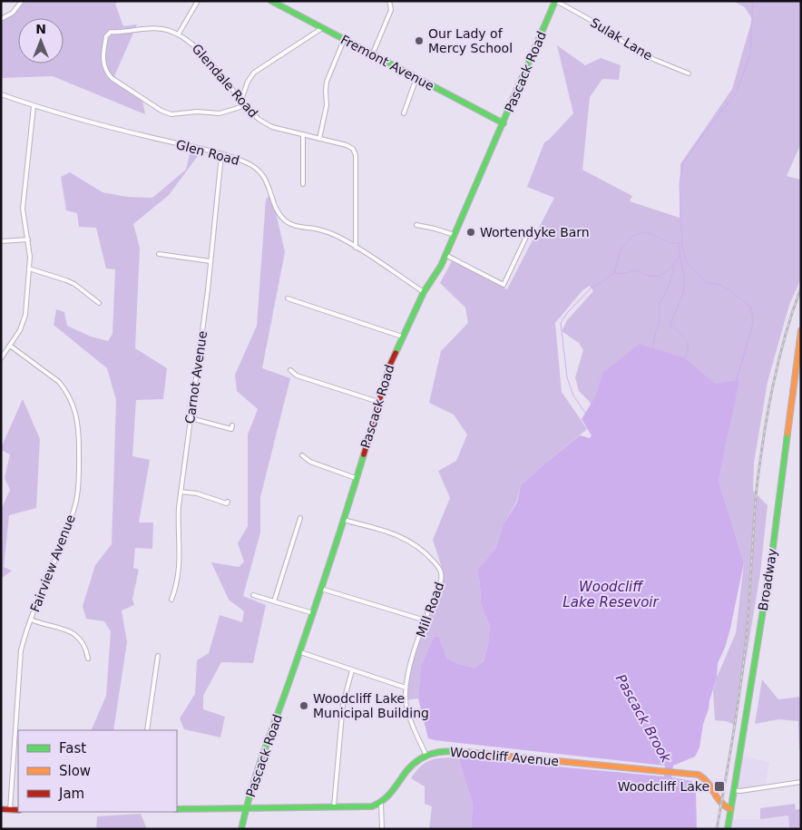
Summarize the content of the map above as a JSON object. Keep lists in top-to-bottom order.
{
  "streets": {
    "street": [
      "Sulak Lane",
      "Fremont Avenue",
      "Pascack Road",
      "Glendale Road",
      "Glen Road",
      "Carnot Avenue",
      "Fairview Avenue",
      "Broadway",
      "Mill Road",
      "Woodcliff Avenue"
    ]
  },
  "crossings": [
    ["Sulak Lane", "Pascack Road"],
    ["Fremont Avenue", "Pascack Road"],
    ["Pascack Road", "Glen Road"],
    ["Pascack Road", "Mill Road"],
    ["Glendale Road", "Glen Road"],
    ["Glen Road", "Carnot Avenue"],
    ["Broadway", "Woodcliff Avenue"],
    ["Mill Road", "Woodcliff Avenue"]
  ],
  "water": ["Woodcliff Lake Resevoir", "Pascack Brook"],
  "places": {
    "other": ["Our Lady of Mercy School", "Wortendyke Barn", "Woodcliff Lake Municipal Building"],
    "transit": ["Woodcliff Lake"]
  },
  "legend": ["Fast", "Slow", "Jam"],
  "north": "top"
}
